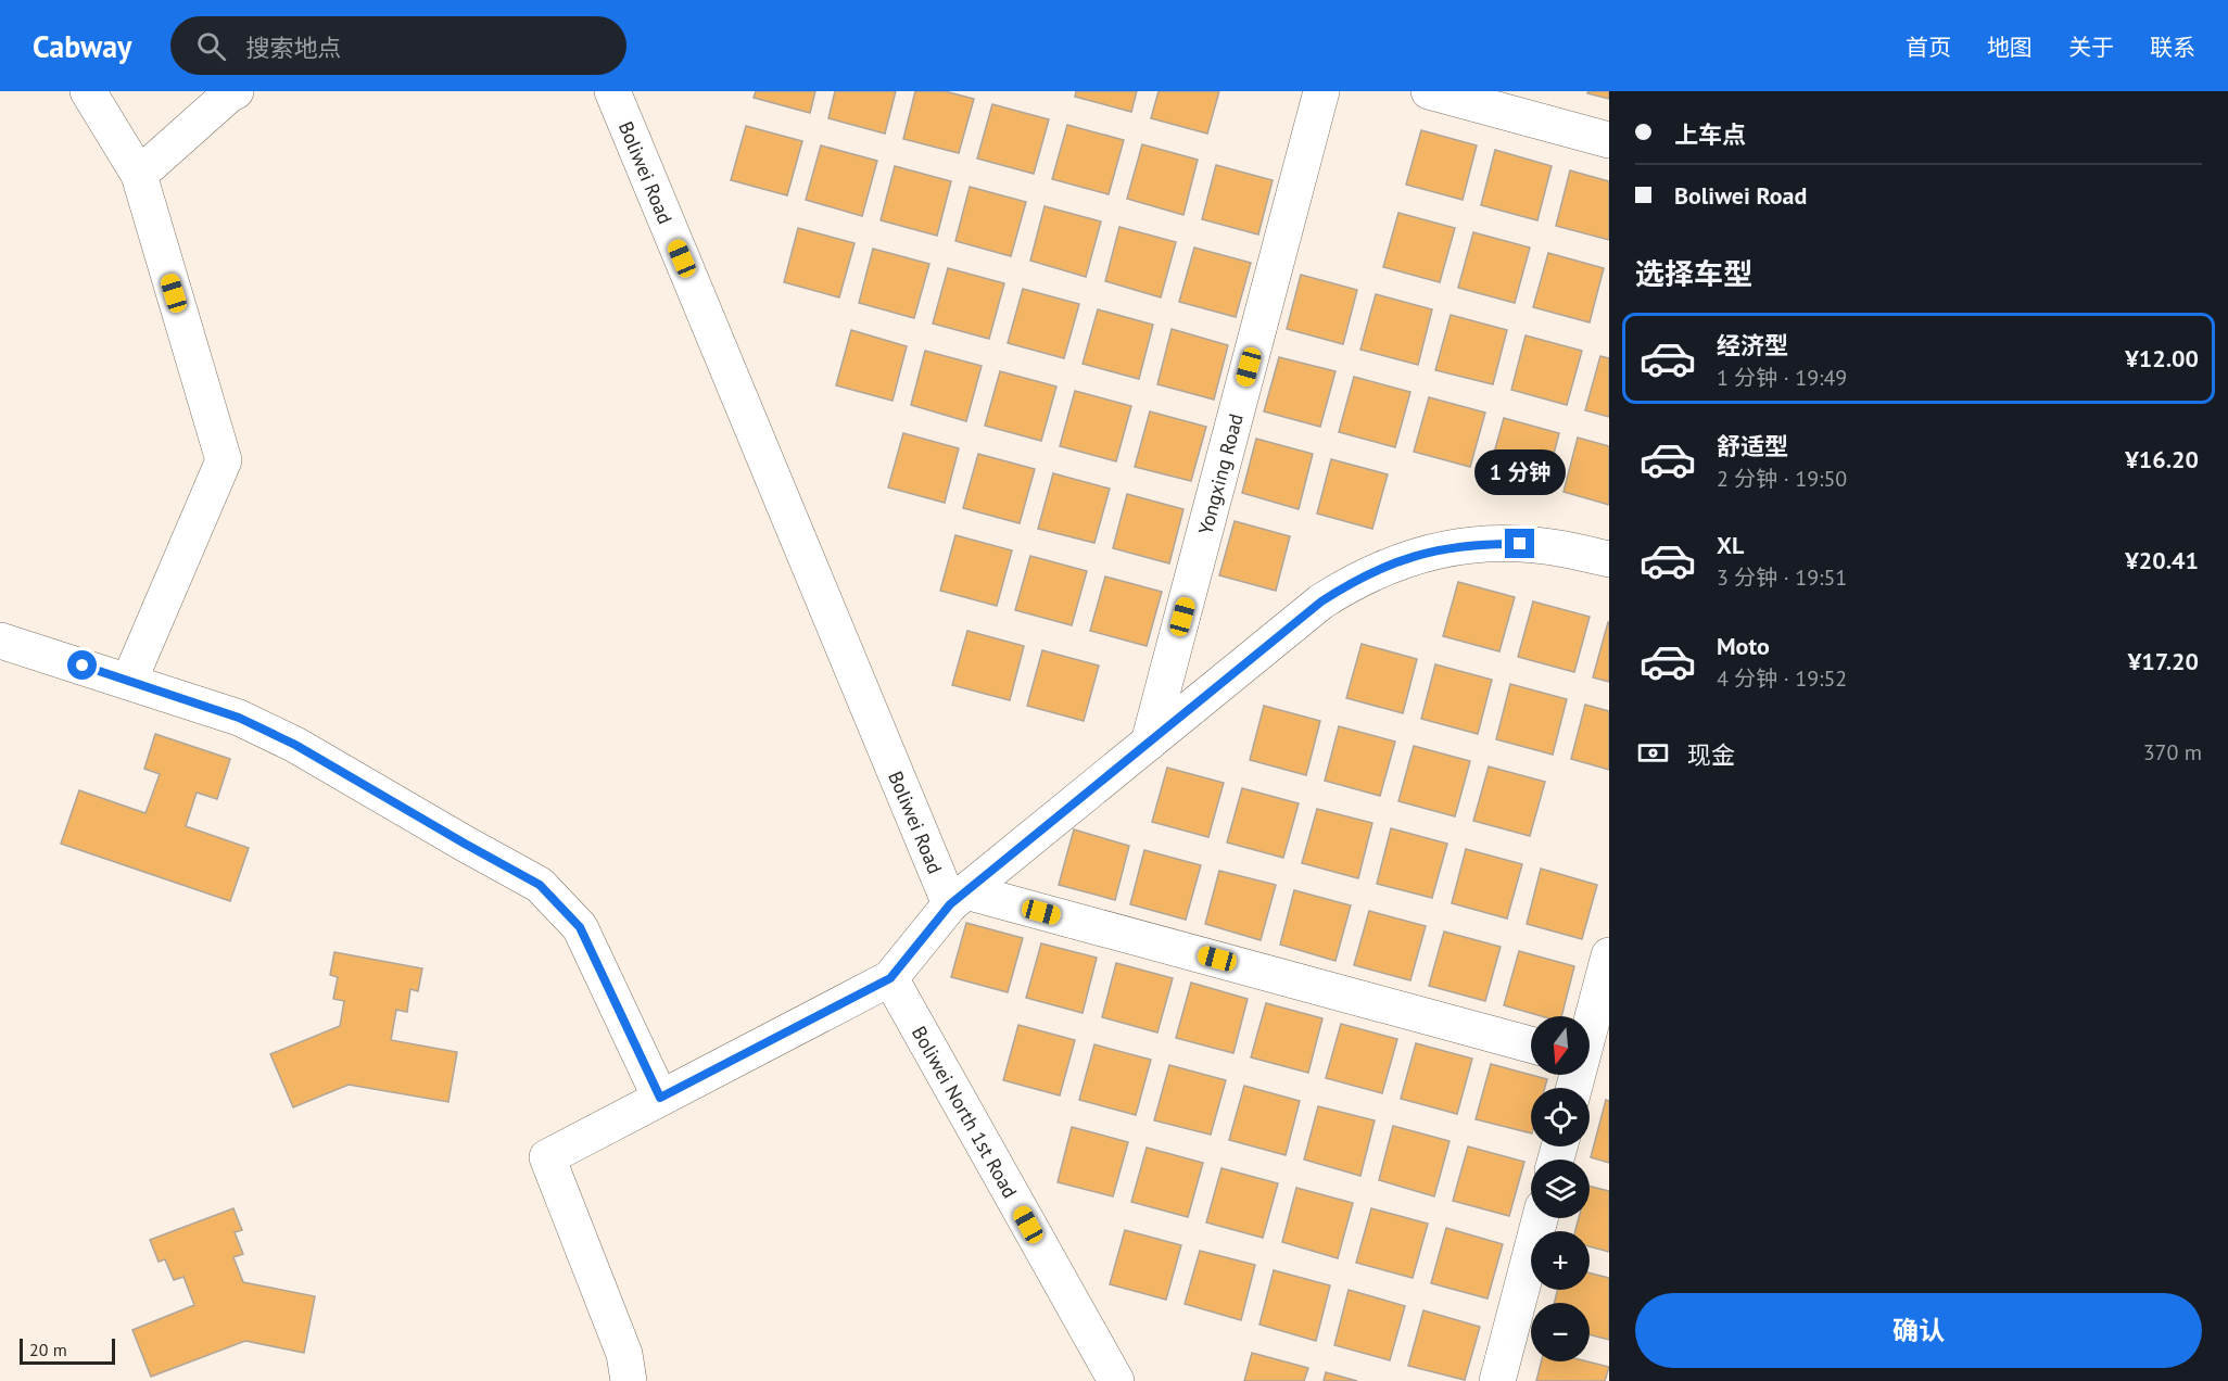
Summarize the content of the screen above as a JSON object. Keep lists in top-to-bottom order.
{
  "streets": {
    "street": ["Boliwei Road", "Yongxing Road", "Boliwei North 1st Road"]
  },
  "scale_bar": "20 m",
  "north": "bottom",
  "page": {
    "header": "Cabway",
    "search": "搜索地点",
    "nav": [
      "首页",
      "地图",
      "关于",
      "联系"
    ],
    "banner": ["上车点", "Boliwei Road"],
    "heading": "选择车型",
    "list": [
      {
        "name": "经济型",
        "note": "1 分钟 · 19:49",
        "value": "¥12.00"
      },
      {
        "name": "舒适型",
        "note": "2 分钟 · 19:50",
        "value": "¥16.20"
      },
      {
        "name": "XL",
        "note": "3 分钟 · 19:51",
        "value": "¥20.41"
      },
      {
        "name": "Moto",
        "note": "4 分钟 · 19:52",
        "value": "¥17.20"
      }
    ],
    "bubble": "1 分钟",
    "pay": ["现金", "370 m"],
    "map_buttons": ["+", "−"],
    "buttons": "确认",
    "scale": "20 m"
  }
}
